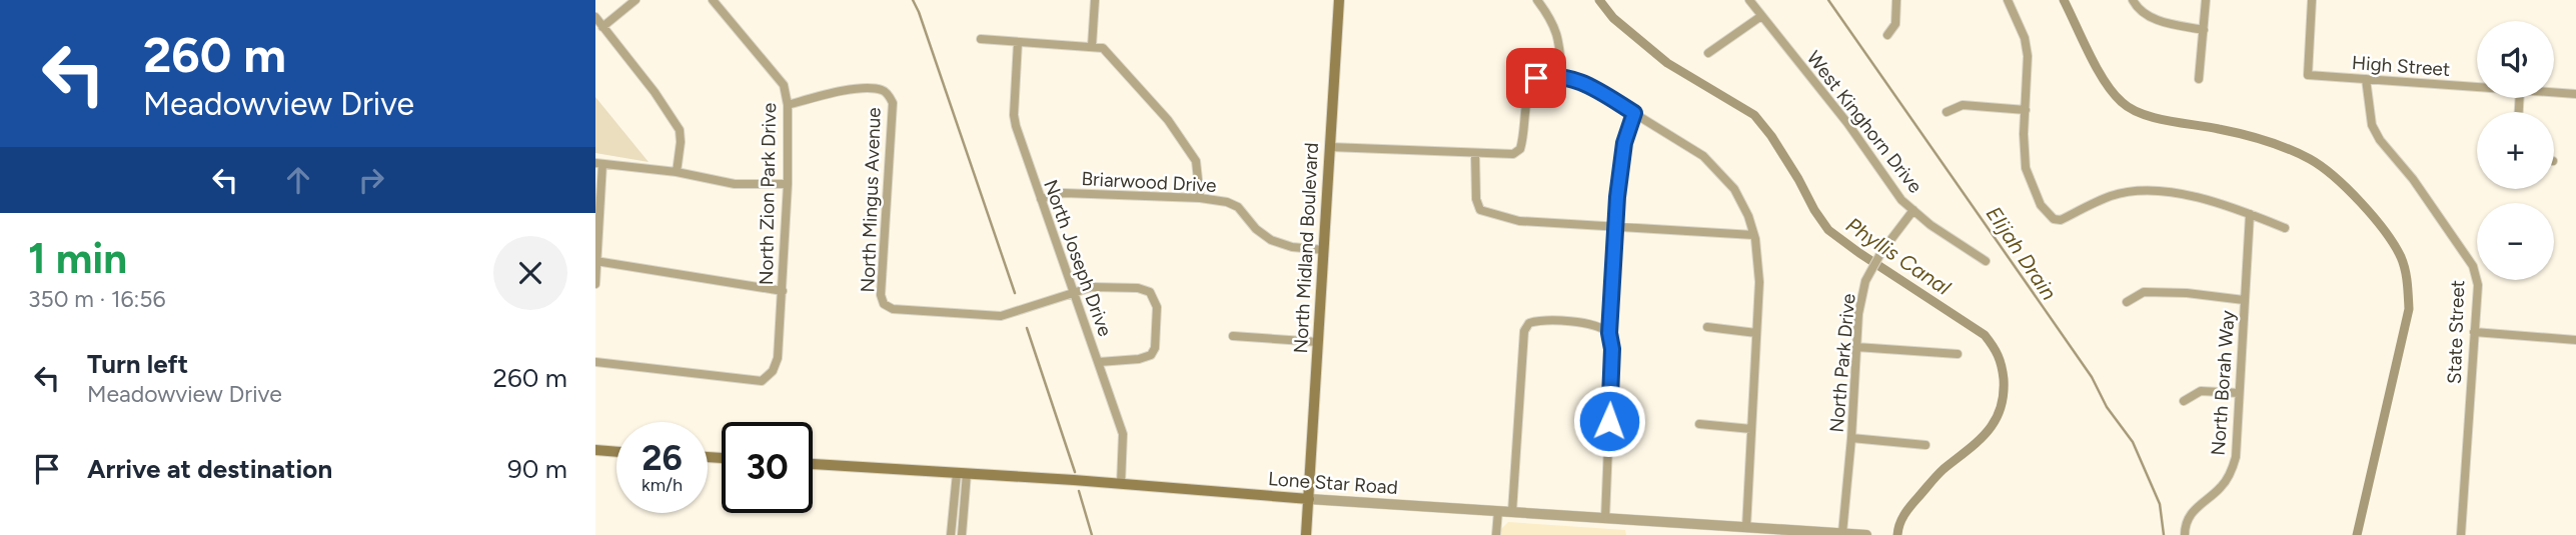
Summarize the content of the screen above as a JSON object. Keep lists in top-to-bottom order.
{
  "streets": {
    "main road": ["North Midland Boulevard", "Lone Star Road"],
    "street": [
      "High Street",
      "West Kinghorn Drive",
      "Briarwood Drive",
      "North Zion Park Drive",
      "North Mingus Avenue",
      "North Joseph Drive",
      "State Street",
      "North Park Drive",
      "North Borah Way"
    ]
  },
  "crossings": [
    ["High Street", "State Street"],
    ["West Kinghorn Drive", "North Park Drive"],
    ["Briarwood Drive", "North Midland Boulevard"],
    ["Briarwood Drive", "North Joseph Drive"],
    ["North Zion Park Drive", "North Mingus Avenue"],
    ["North Mingus Avenue", "North Joseph Drive"],
    ["North Midland Boulevard", "Lone Star Road"],
    ["North Joseph Drive", "Lone Star Road"],
    ["North Park Drive", "Lone Star Road"]
  ],
  "water": ["Elijah Drain", "Phyllis Canal"],
  "page": {
    "turn": ["260 m", "Meadowview Drive"],
    "map_buttons": ["+", "−"],
    "heading": ["1 min", "350 m · 16:56"],
    "list": [
      {
        "name": "Turn left",
        "note": "Meadowview Drive",
        "value": "260 m"
      },
      {
        "name": "Arrive at destination",
        "value": "90 m"
      }
    ],
    "speed": "26 km/h",
    "limit": "30"
  }
}
